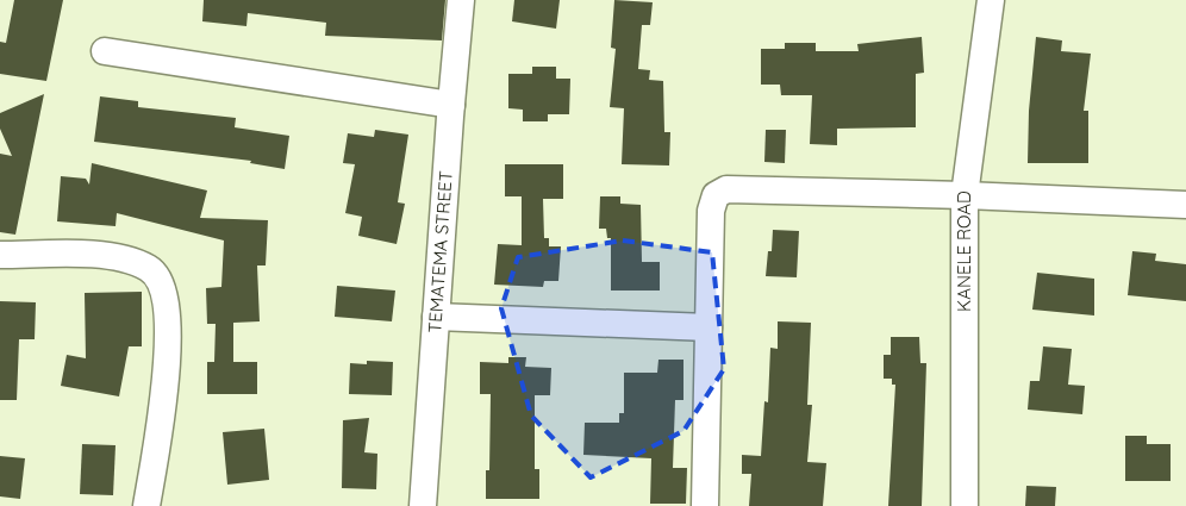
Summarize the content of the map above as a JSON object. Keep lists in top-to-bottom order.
{
  "streets": {
    "street": ["TEMATEMA STREET", "KANELE ROAD"]
  }
}
